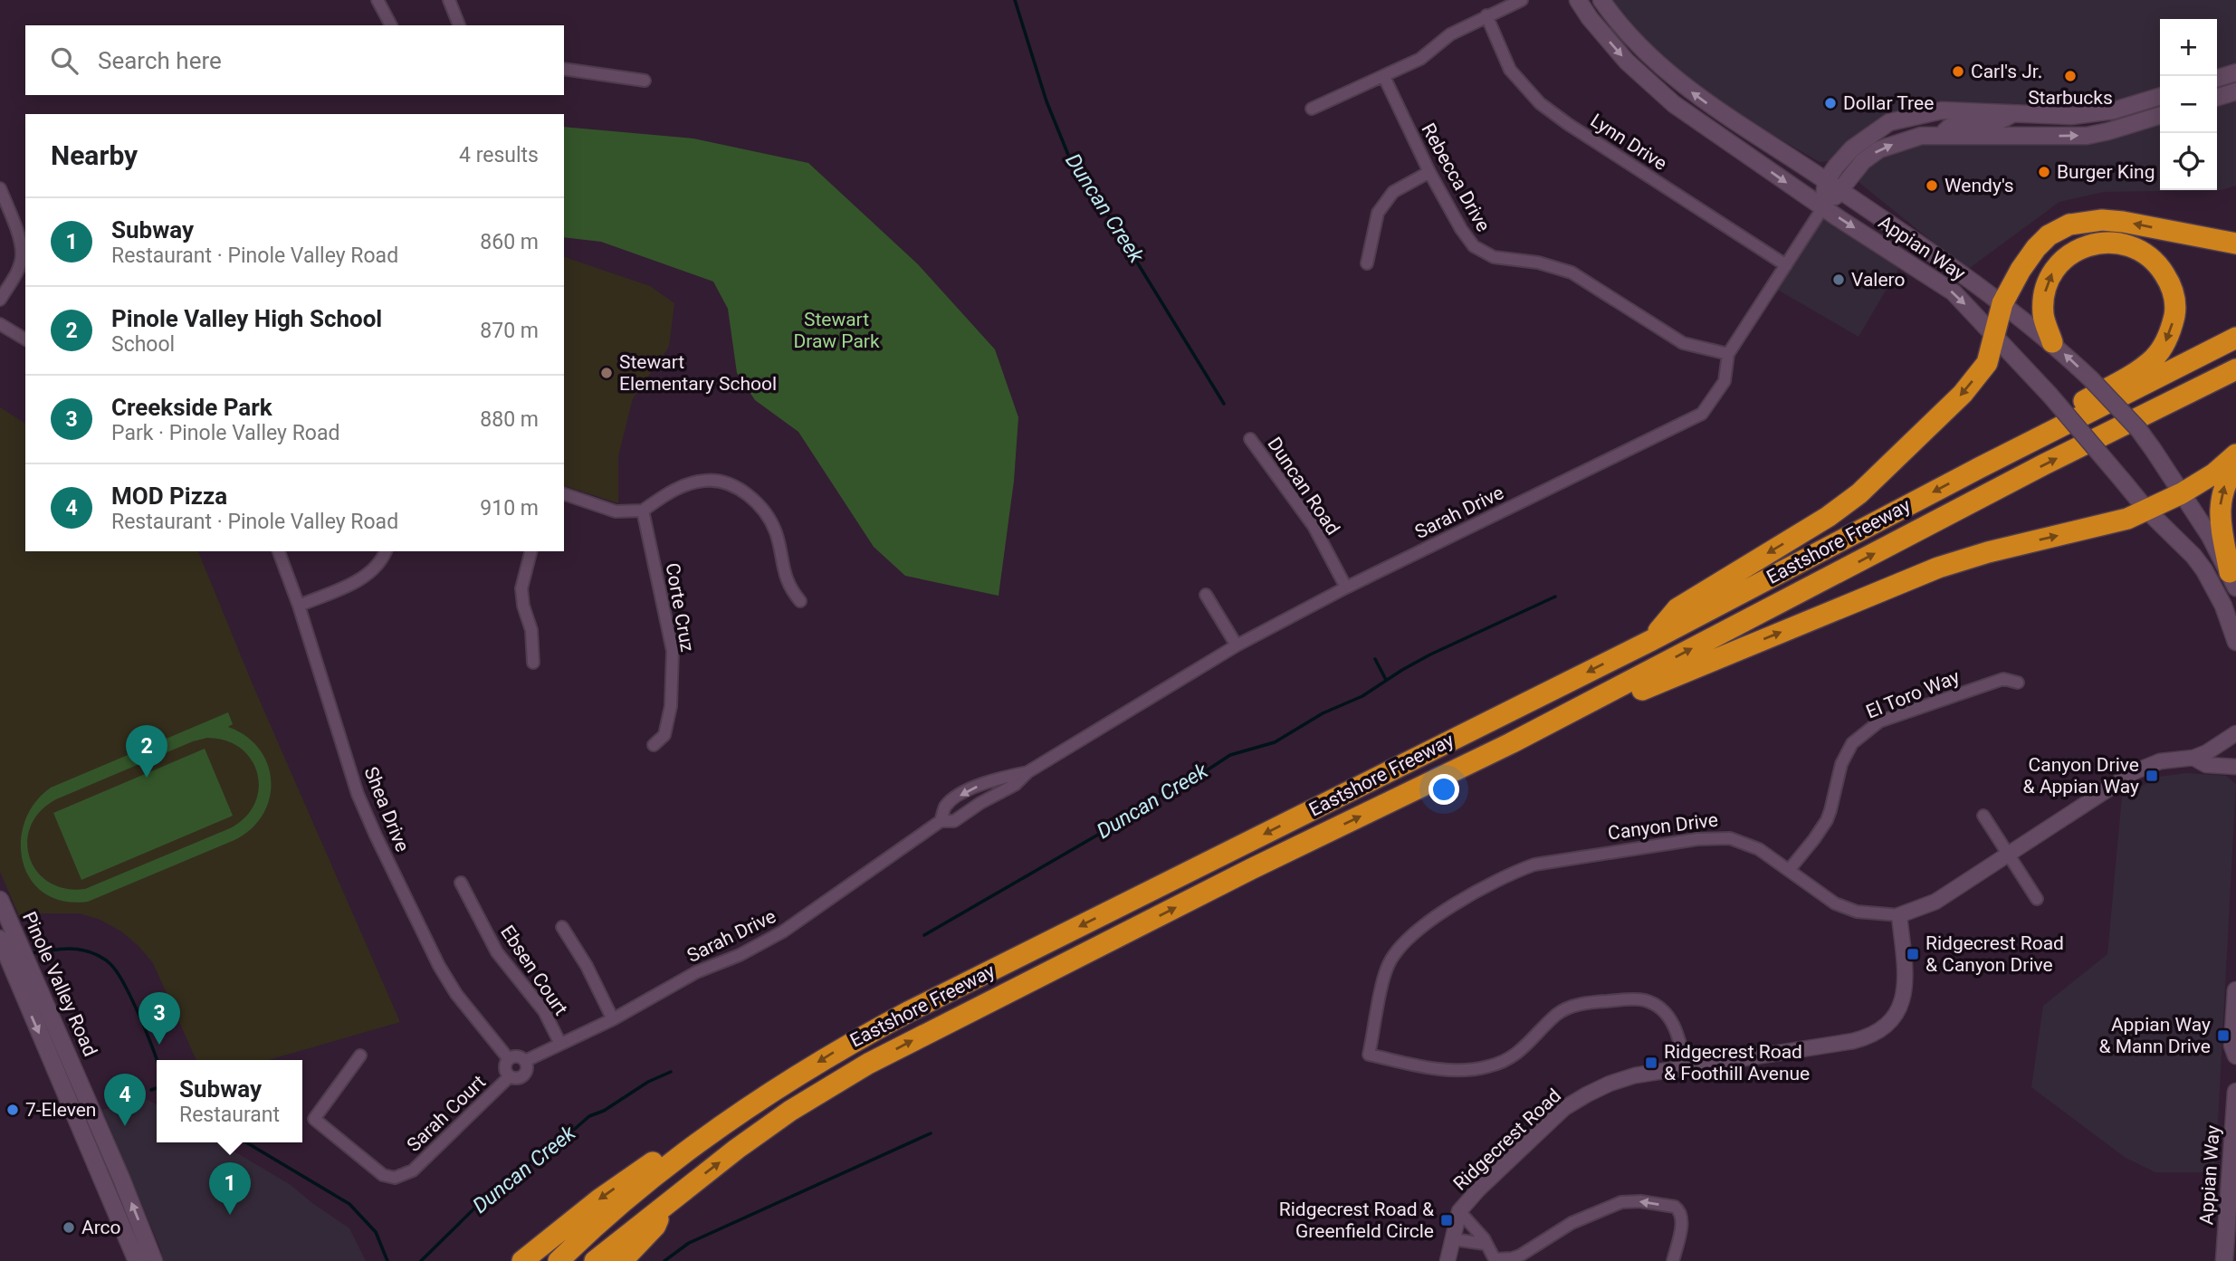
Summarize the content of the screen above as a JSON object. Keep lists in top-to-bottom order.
{
  "streets": {
    "highway": ["Eastshore Freeway"],
    "main road": ["Appian Way", "Pinole Valley Road"],
    "street": [
      "Lynn Drive",
      "Rebecca Drive",
      "Duncan Road",
      "Sarah Drive",
      "Corte Cruz",
      "El Toro Way",
      "Shea Drive",
      "Canyon Drive",
      "Ebsen Court",
      "Sarah Court",
      "Ridgecrest Road"
    ]
  },
  "crossings": [
    ["Lynn Drive", "Sarah Drive"],
    ["Rebecca Drive", "Sarah Drive"],
    ["Appian Way", "Sarah Drive"],
    ["Duncan Road", "Sarah Drive"],
    ["Sarah Drive", "Shea Drive"],
    ["Sarah Drive", "Ebsen Court"],
    ["Sarah Drive", "Sarah Court"],
    ["El Toro Way", "Canyon Drive"],
    ["Shea Drive", "Sarah Court"],
    ["Canyon Drive", "Ridgecrest Road"]
  ],
  "water": ["Duncan Creek"],
  "parks": ["Stewart Draw Park"],
  "places": {
    "other": [
      "Carl's Jr.",
      "Starbucks",
      "Dollar Tree",
      "Burger King",
      "Wendy's",
      "Valero",
      "Stewart Elementary School",
      "7-Eleven",
      "Arco"
    ],
    "transit": [
      "Canyon Drive & Appian Way",
      "Ridgecrest Road & Canyon Drive",
      "Appian Way & Mann Drive",
      "Ridgecrest Road & Foothill Avenue",
      "Ridgecrest Road & Greenfield Circle"
    ]
  },
  "page": {
    "map_buttons": ["+", "−"],
    "search": "Search here",
    "heading": ["Nearby", "4 results"],
    "list": [
      {
        "mark": "1",
        "name": "Subway",
        "note": "Restaurant · Pinole Valley Road",
        "value": "860 m"
      },
      {
        "mark": "2",
        "name": "Pinole Valley High School",
        "note": "School",
        "value": "870 m"
      },
      {
        "mark": "3",
        "name": "Creekside Park",
        "note": "Park · Pinole Valley Road",
        "value": "880 m"
      },
      {
        "mark": "4",
        "name": "MOD Pizza",
        "note": "Restaurant · Pinole Valley Road",
        "value": "910 m"
      }
    ],
    "pins": [
      "2",
      "3",
      "4",
      "1"
    ],
    "popup": ["Subway", "Restaurant"]
  }
}
